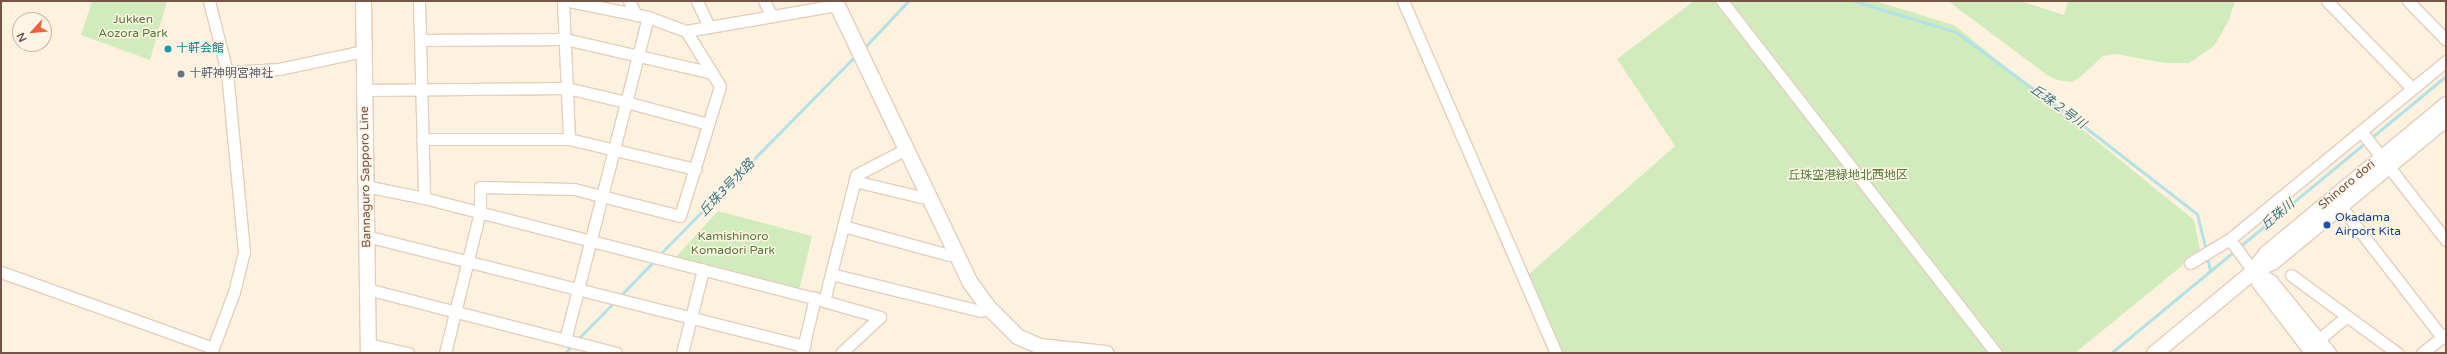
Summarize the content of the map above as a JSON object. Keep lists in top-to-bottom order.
{
  "streets": {
    "street": ["Bannaguro Sapporo Line", "Shinoro dori"]
  },
  "water": ["丘珠２号川", "丘珠3号水路", "丘珠川"],
  "parks": ["Jukken Aozora Park", "丘珠空港緑地北西地区", "Kamishinoro Komadori Park"],
  "places": ["十軒会館", "十軒神明宮神社", "Okadama Airport Kita"],
  "north": "bottom left"
}
